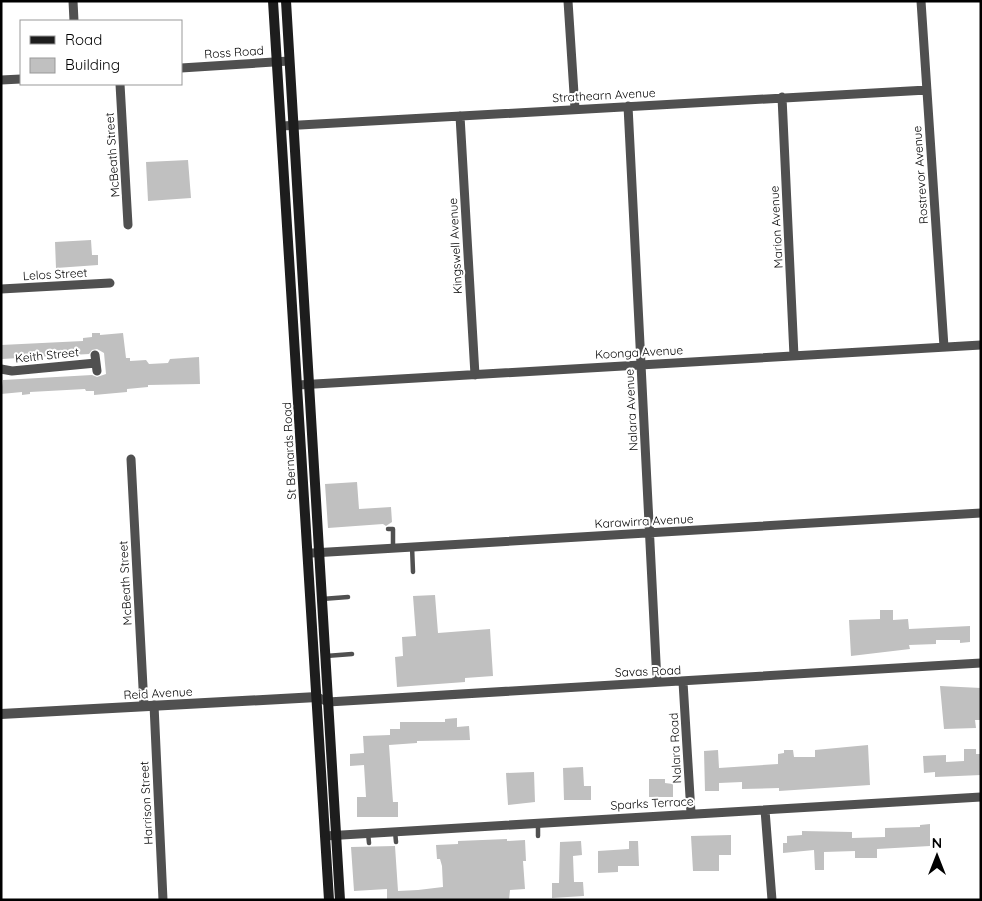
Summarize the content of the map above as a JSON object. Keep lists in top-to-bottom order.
{
  "streets": {
    "main road": ["St Bernards Road"],
    "street": [
      "Ross Road",
      "Strathearn Avenue",
      "McBeath Street",
      "Rostrevor Avenue",
      "Marion Avenue",
      "Kingswell Avenue",
      "Lelos Street",
      "Koonga Avenue",
      "Keith Street",
      "Nalara Avenue",
      "Karawirra Avenue",
      "Savas Road",
      "Reid Avenue",
      "Nalara Road",
      "Harrison Street",
      "Sparks Terrace"
    ]
  },
  "crossings": [
    ["Ross Road", "St Bernards Road"],
    ["Strathearn Avenue", "Rostrevor Avenue"],
    ["Strathearn Avenue", "Marion Avenue"],
    ["Strathearn Avenue", "Kingswell Avenue"],
    ["Strathearn Avenue", "Nalara Avenue"],
    ["Strathearn Avenue", "St Bernards Road"],
    ["McBeath Street", "Reid Avenue"],
    ["McBeath Street", "Harrison Street"],
    ["Rostrevor Avenue", "Koonga Avenue"],
    ["Marion Avenue", "Koonga Avenue"],
    ["Kingswell Avenue", "Koonga Avenue"],
    ["Koonga Avenue", "Nalara Avenue"],
    ["Koonga Avenue", "St Bernards Road"],
    ["Nalara Avenue", "Karawirra Avenue"],
    ["Nalara Avenue", "Savas Road"],
    ["St Bernards Road", "Karawirra Avenue"],
    ["St Bernards Road", "Savas Road"],
    ["St Bernards Road", "Reid Avenue"],
    ["St Bernards Road", "Sparks Terrace"],
    ["Savas Road", "Reid Avenue"],
    ["Savas Road", "Nalara Road"],
    ["Reid Avenue", "Harrison Street"],
    ["Nalara Road", "Sparks Terrace"]
  ],
  "legend": ["Road", "Building"],
  "north": "top"
}
